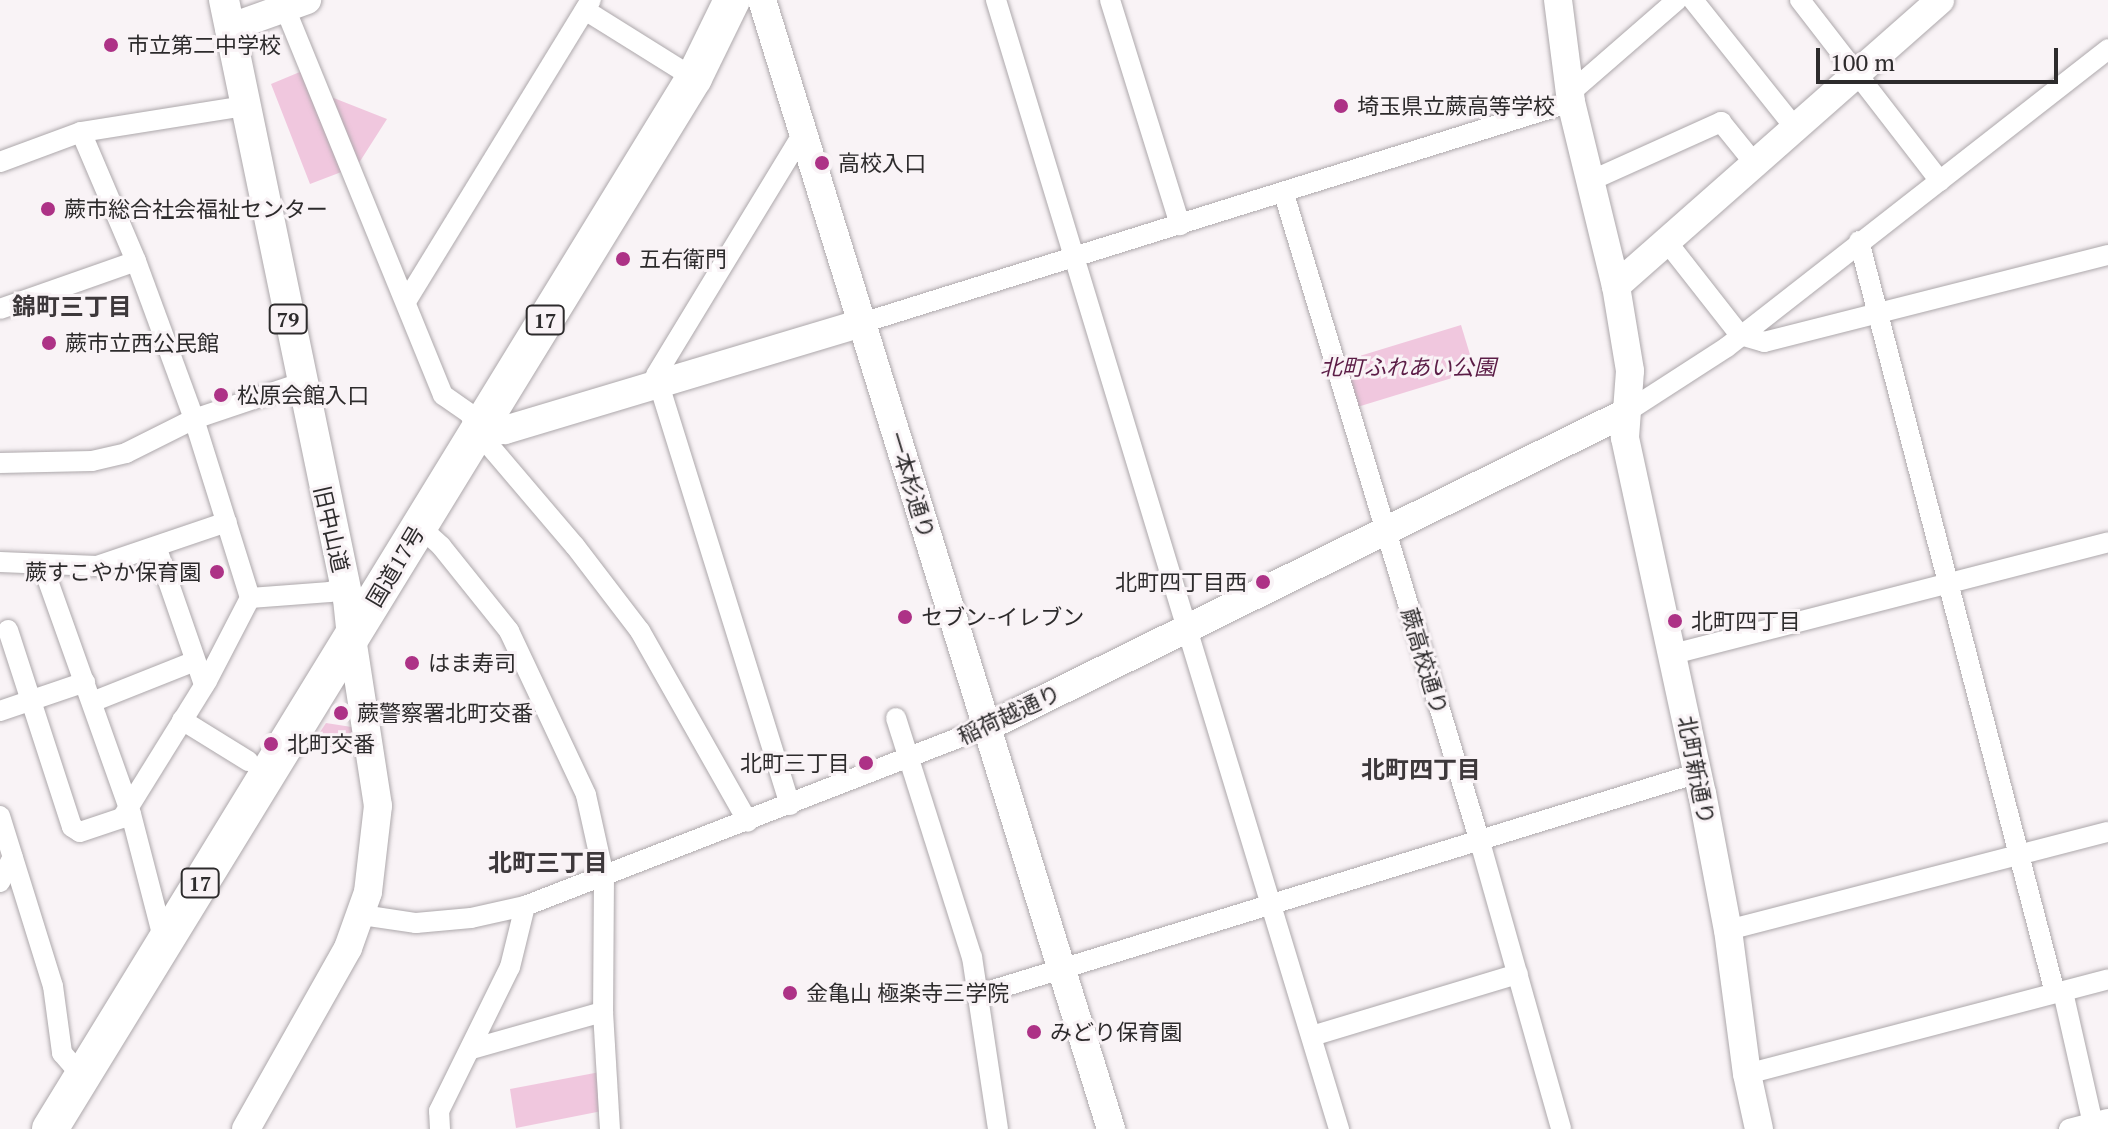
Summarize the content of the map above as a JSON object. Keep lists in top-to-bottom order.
{
  "streets": {
    "highway": ["17", "国道17号"],
    "main road": ["79", "旧中山道"],
    "street": [
      "一本杉通り",
      "蕨高校通り",
      "稲荷越通り",
      "北町新通り"
    ]
  },
  "crossings": [
    ["一本杉通り", "稲荷越通り"],
    ["旧中山道", "国道17号"],
    ["旧中山道", "稲荷越通り"],
    ["蕨高校通り", "稲荷越通り"],
    ["稲荷越通り", "北町新通り"]
  ],
  "districts": ["錦町三丁目", "北町四丁目", "北町三丁目"],
  "parks": ["北町ふれあい公園"],
  "places": [
    "市立第二中学校",
    "埼玉県立蕨高等学校",
    "高校入口",
    "蕨市総合社会福祉センター",
    "五右衛門",
    "蕨市立西公民館",
    "松原会館入口",
    "蕨すこやか保育園",
    "北町四丁目西",
    "セブン-イレブン",
    "北町四丁目",
    "はま寿司",
    "蕨警察署北町交番",
    "北町交番",
    "北町三丁目",
    "金亀山 極楽寺三学院",
    "みどり保育園"
  ],
  "scale_bar": "100 m"
}
